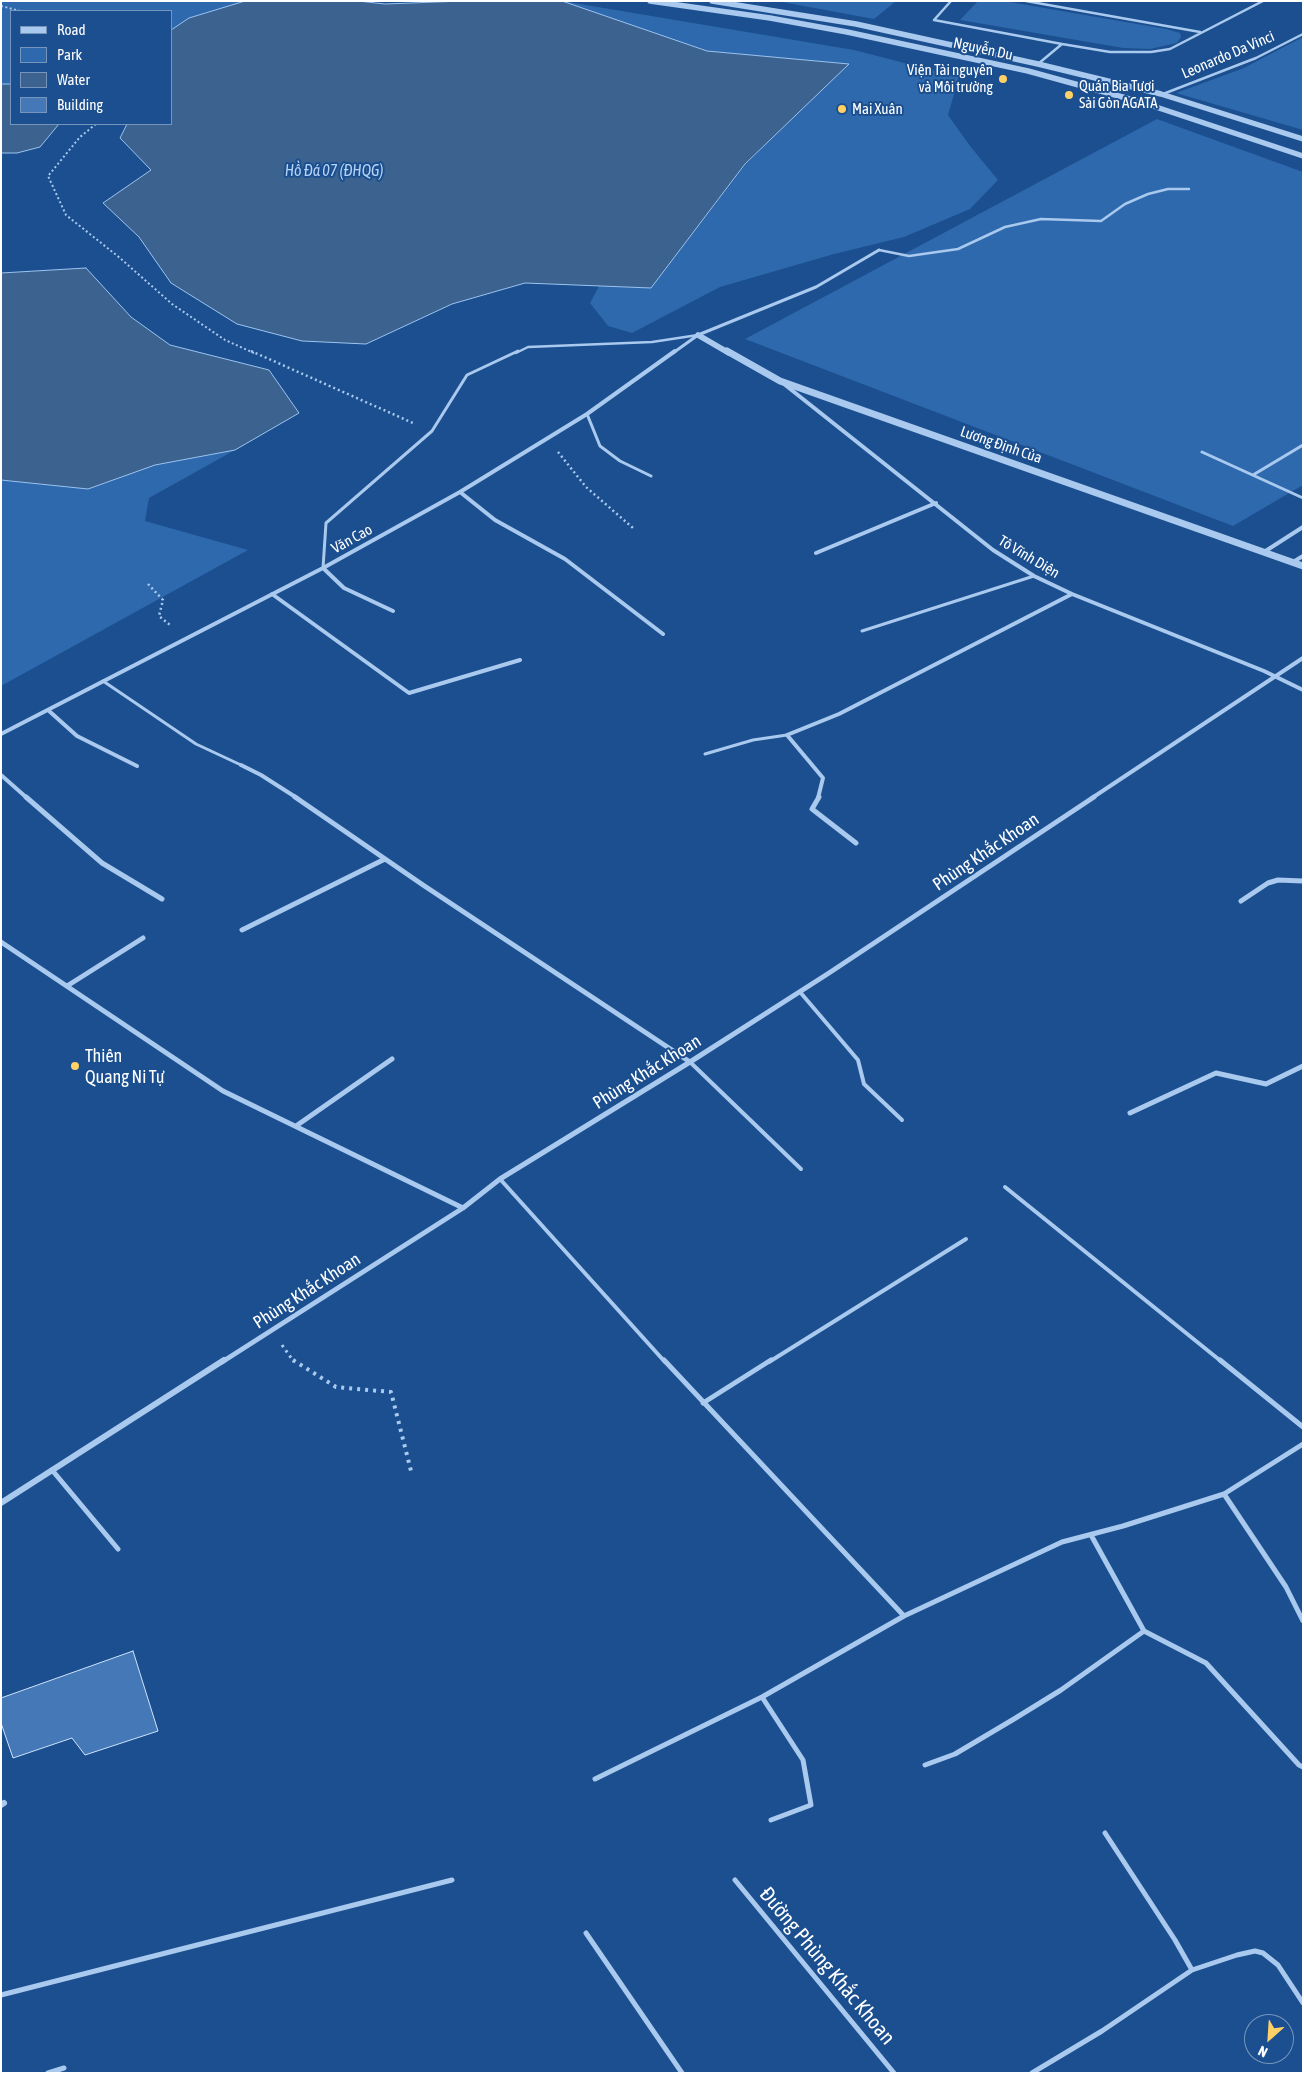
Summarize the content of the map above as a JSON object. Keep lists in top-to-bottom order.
{
  "streets": {
    "street": [
      "Nguyễn Du",
      "Lương Định Của",
      "Văn Cao",
      "Tô Vĩnh Diện",
      "Phùng Khắc Khoan"
    ],
    "lane": ["Leonardo Da Vinci", "Đường Phùng Khắc Khoan"]
  },
  "crossings": [
    ["Nguyễn Du", "Leonardo Da Vinci"],
    ["Lương Định Của", "Văn Cao"],
    ["Lương Định Của", "Tô Vĩnh Diện"],
    ["Tô Vĩnh Diện", "Phùng Khắc Khoan"]
  ],
  "water": ["Hồ Đá 07 (ĐHQG)"],
  "places": [
    "Viện Tài nguyên và Môi trường",
    "Quán Bia Tươi Sài Gòn AGATA",
    "Mai Xuân",
    "Thiên Quang Ni Tự"
  ],
  "legend": [
    "Road",
    "Park",
    "Water",
    "Building"
  ],
  "north": "bottom left"
}
